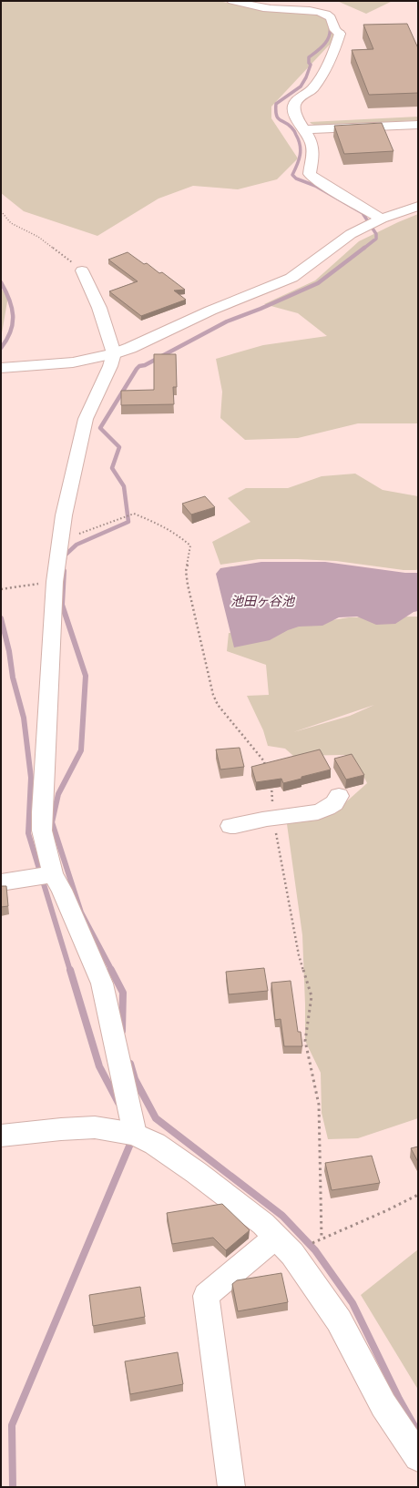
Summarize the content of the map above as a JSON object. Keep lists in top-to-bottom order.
{
  "water": ["池田ヶ谷池"]
}
